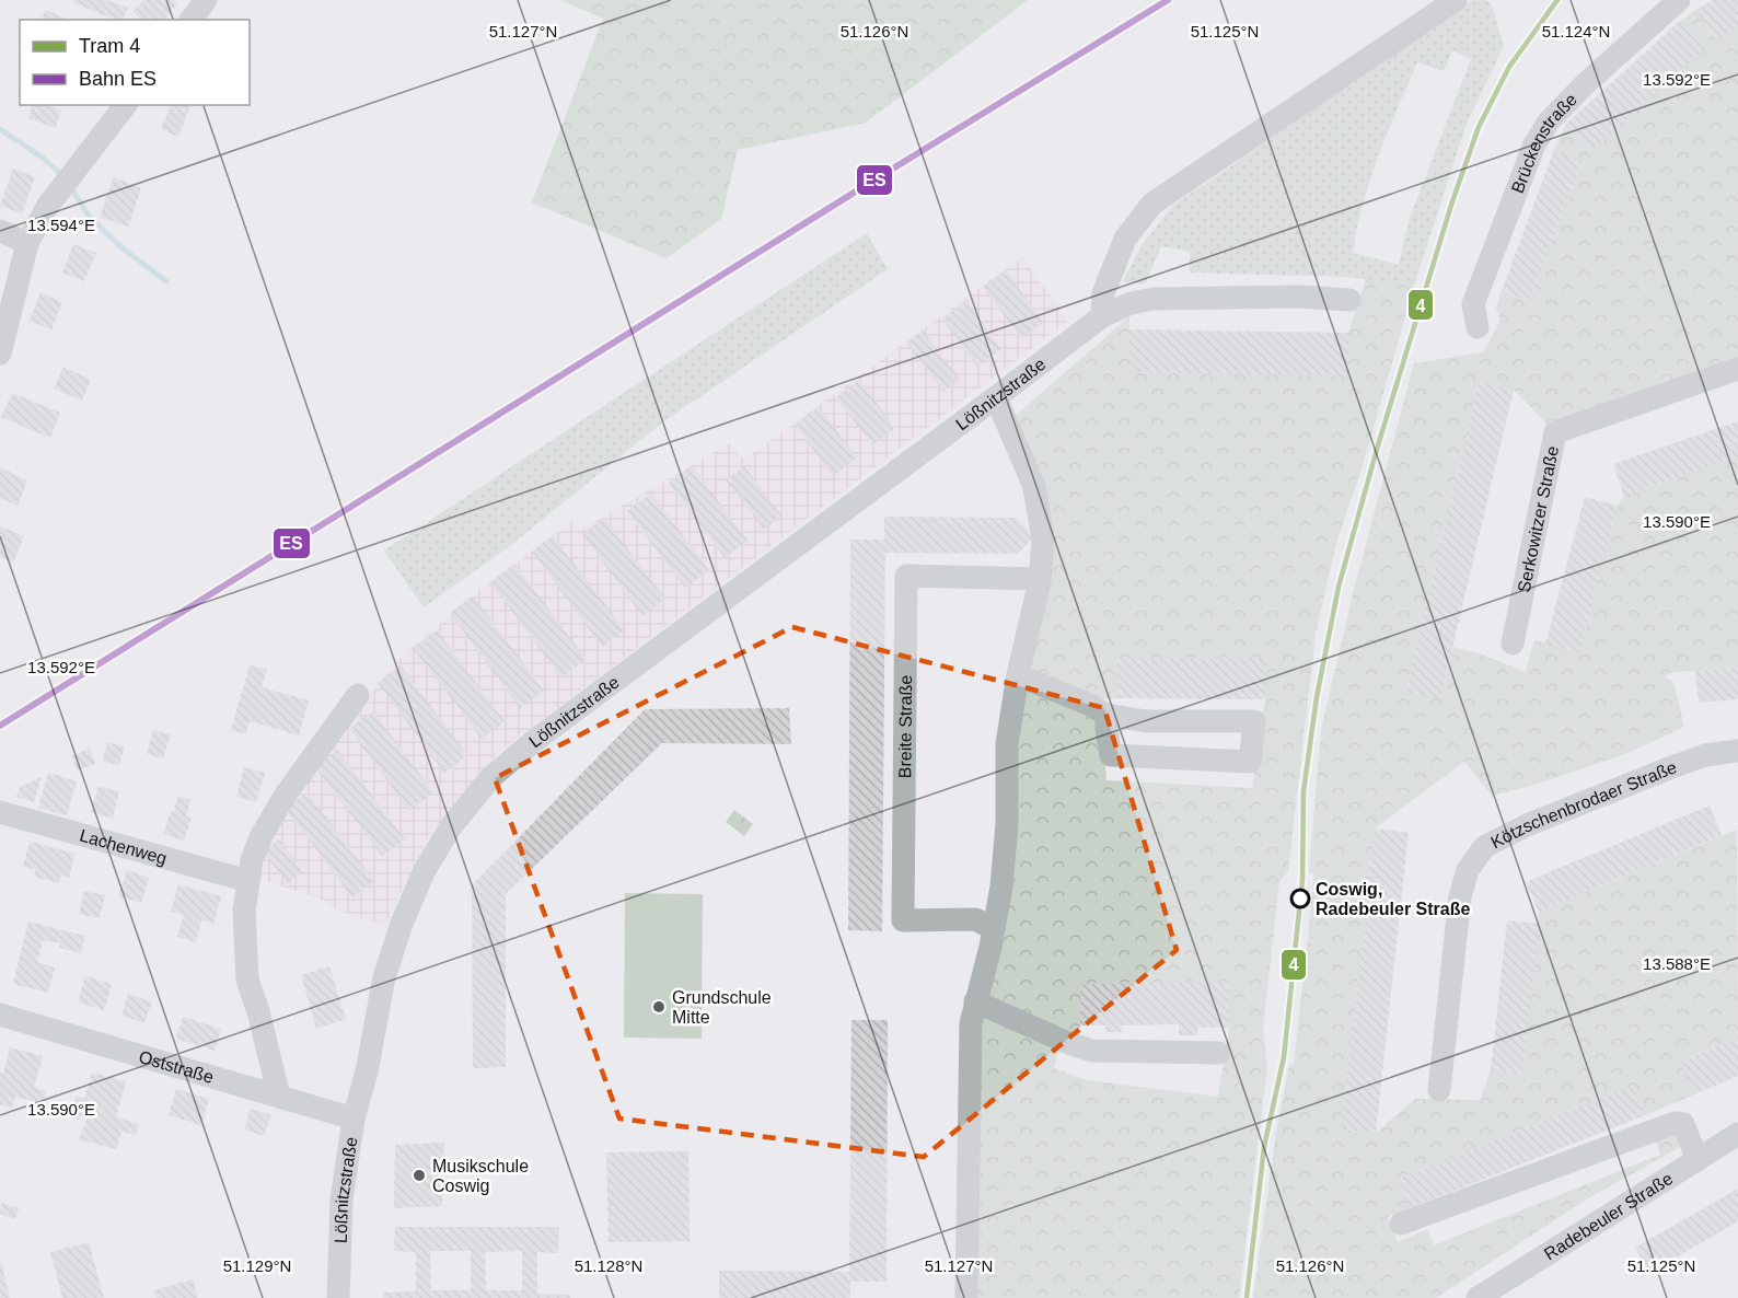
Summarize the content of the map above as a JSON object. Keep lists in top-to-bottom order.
{
  "streets": {
    "street": [
      "Brückenstraße",
      "Lößnitzstraße",
      "Serkowitzer Straße",
      "Breite Straße",
      "Kötzschenbrodaer Straße",
      "Lachenweg",
      "Oststraße",
      "Radebeuler Straße"
    ]
  },
  "crossings": [
    ["Lößnitzstraße", "Oststraße"]
  ],
  "places": ["Coswig, Radebeuler Straße", "Grundschule Mitte", "Musikschule Coswig"],
  "lines": ["tram line 4", "rail line ES"],
  "legend": ["Tram 4", "Bahn ES"],
  "coordinates": [
    "51.124°N",
    "51.127°N",
    "51.126°N",
    "51.125°N",
    "13.592°E",
    "13.594°E",
    "13.590°E",
    "13.588°E",
    "51.129°N",
    "51.128°N"
  ]
}
